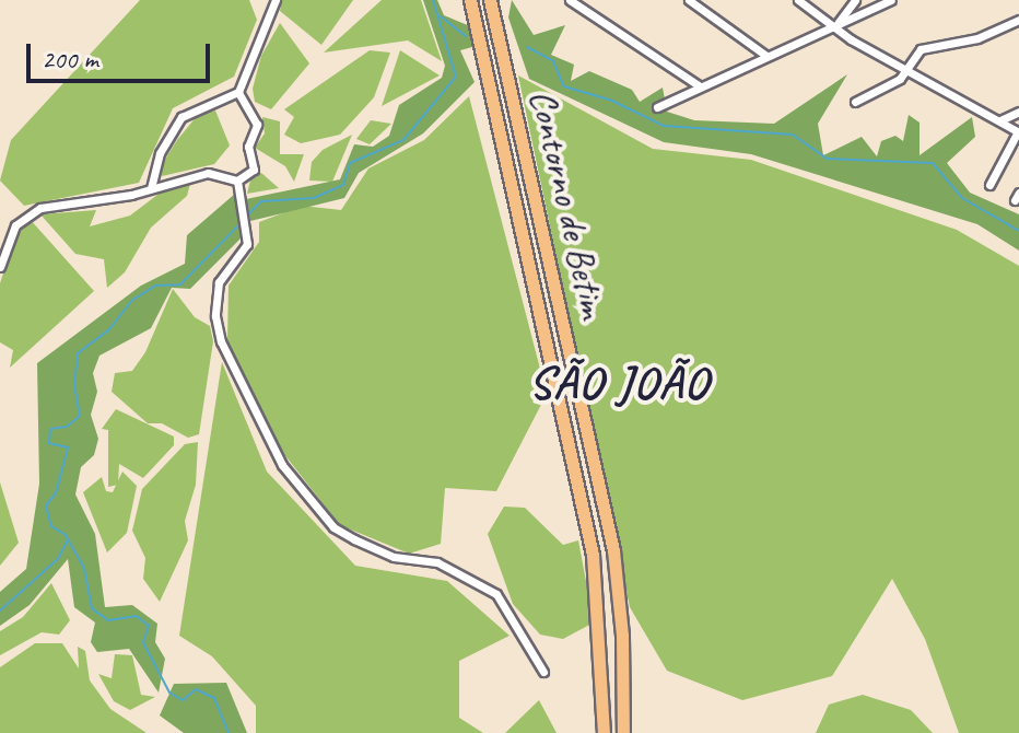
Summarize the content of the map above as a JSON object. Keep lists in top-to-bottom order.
{
  "streets": {
    "highway": ["Contorno de Betim"]
  },
  "districts": ["SÃO JOÃO"],
  "scale_bar": "200 m"
}
